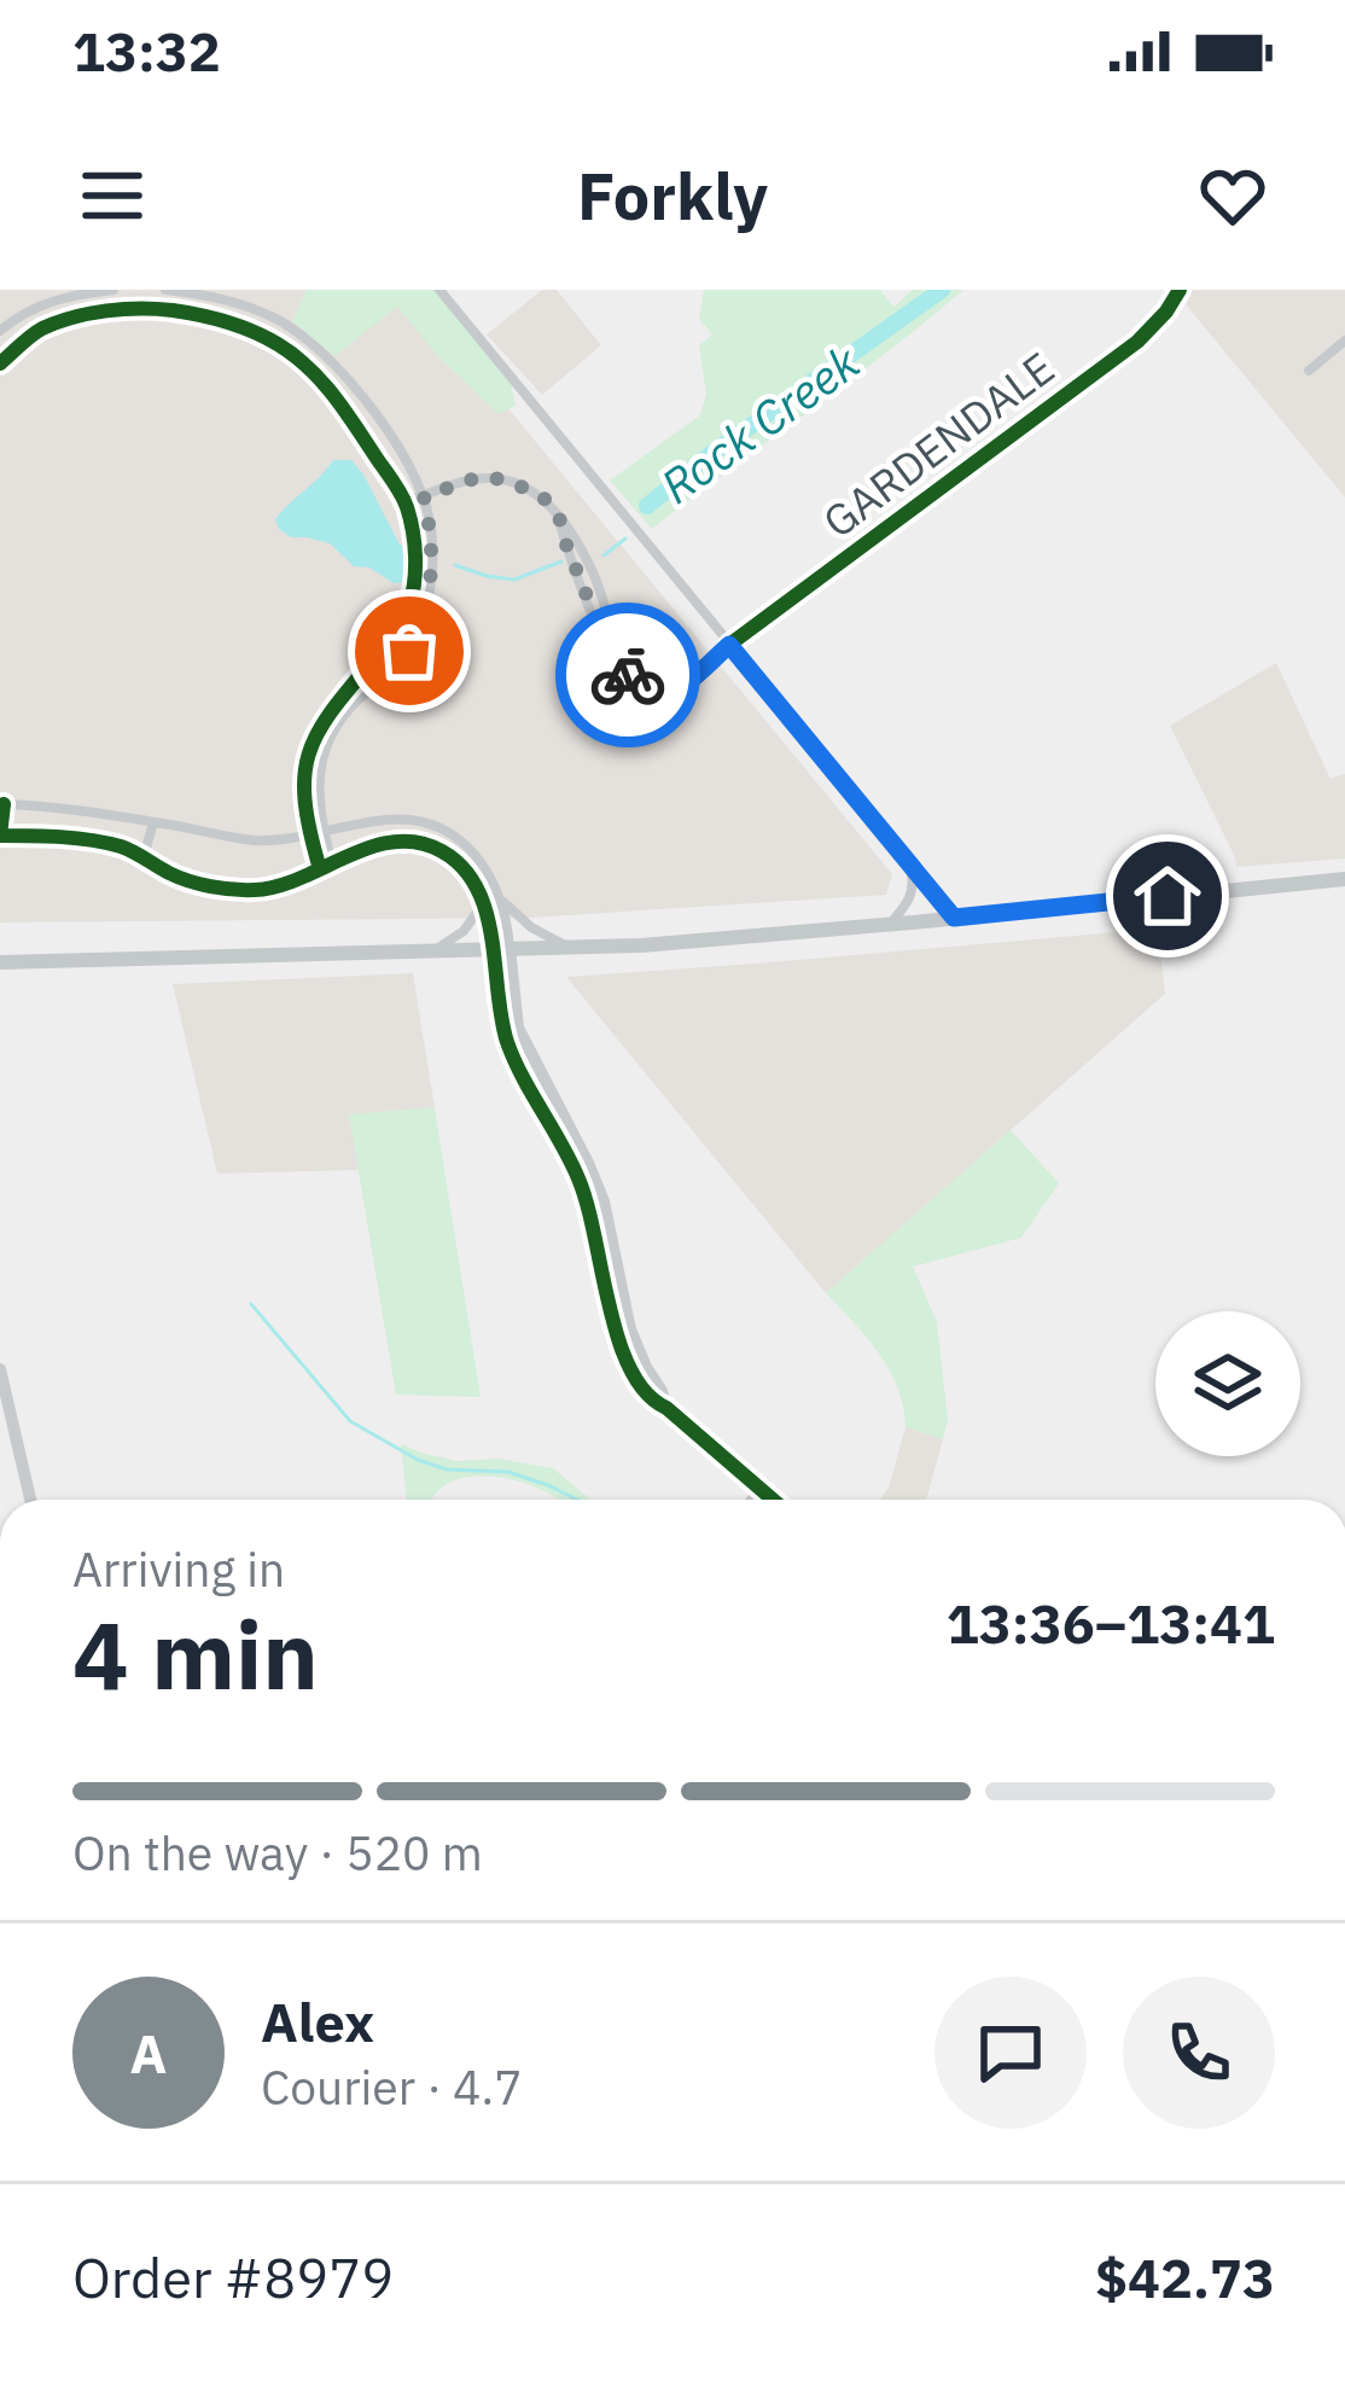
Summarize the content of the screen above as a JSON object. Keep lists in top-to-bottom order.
{
  "streets": {
    "street": ["GARDENDALE"]
  },
  "water": ["Rock Creek"],
  "page": {
    "status": "13:32",
    "header": "Forkly",
    "heading": ["4 min", "Arriving in", "13:36–13:41"],
    "panel": [
      "Alex",
      "Courier · 4.7",
      "Order #8979",
      "$42.73"
    ],
    "bar": "On the way · 520 m",
    "round": "A"
  }
}
